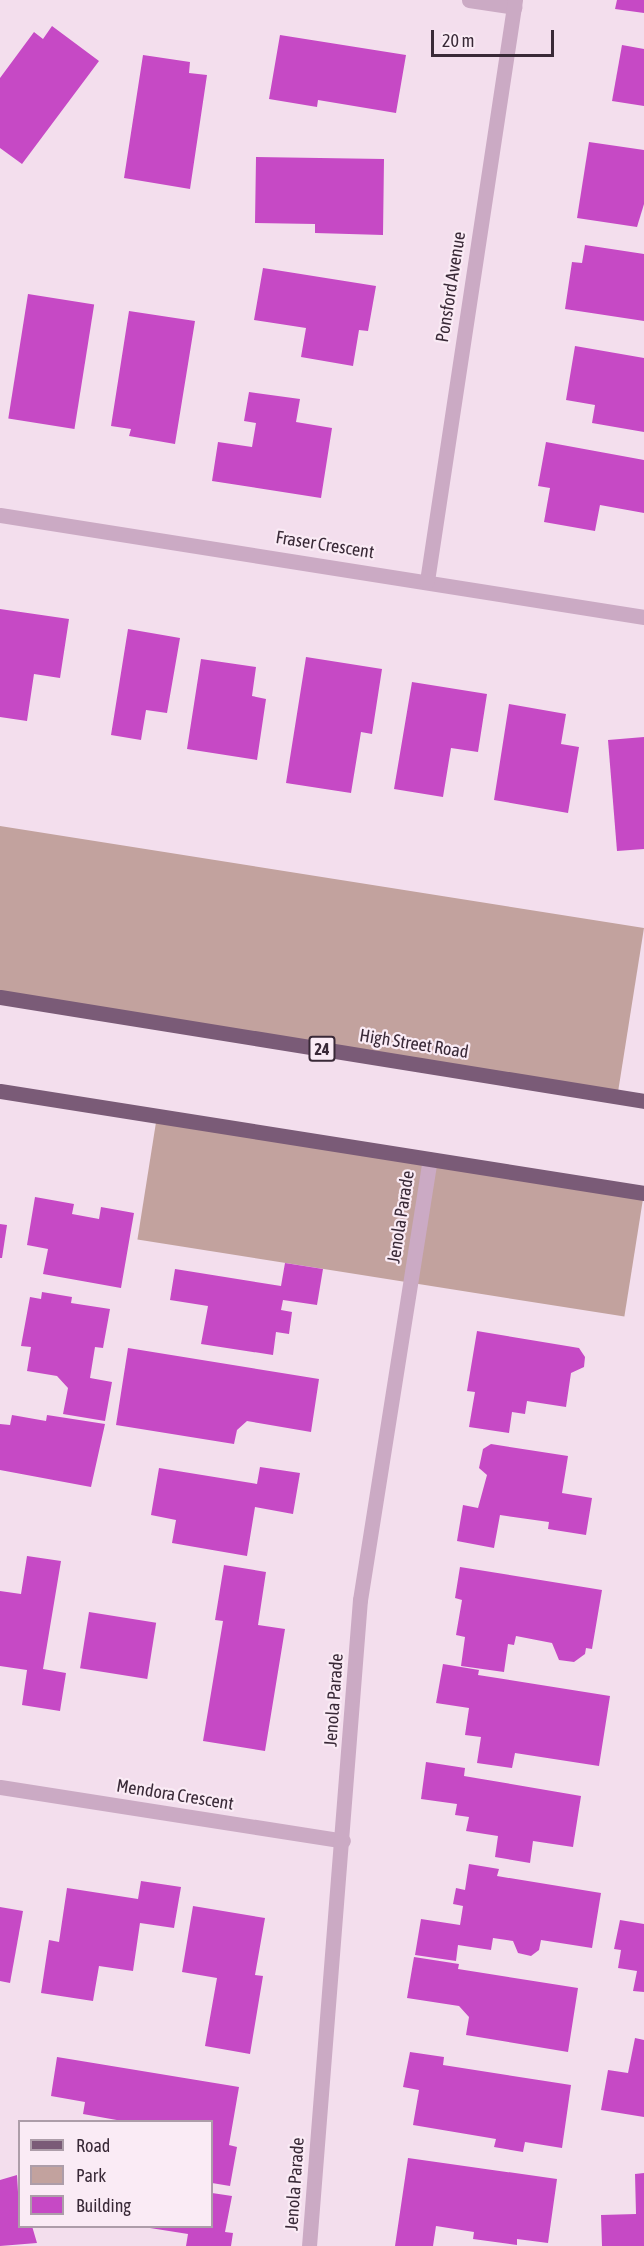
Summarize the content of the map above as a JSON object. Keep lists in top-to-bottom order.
{
  "streets": {
    "main road": ["High Street Road", "24"],
    "street": [
      "Ponsford Avenue",
      "Fraser Crescent",
      "Jenola Parade",
      "Mendora Crescent"
    ]
  },
  "crossings": [
    ["Ponsford Avenue", "Fraser Crescent"],
    ["Jenola Parade", "Mendora Crescent"]
  ],
  "legend": ["Road", "Park", "Building"],
  "scale_bar": "20 m"
}
